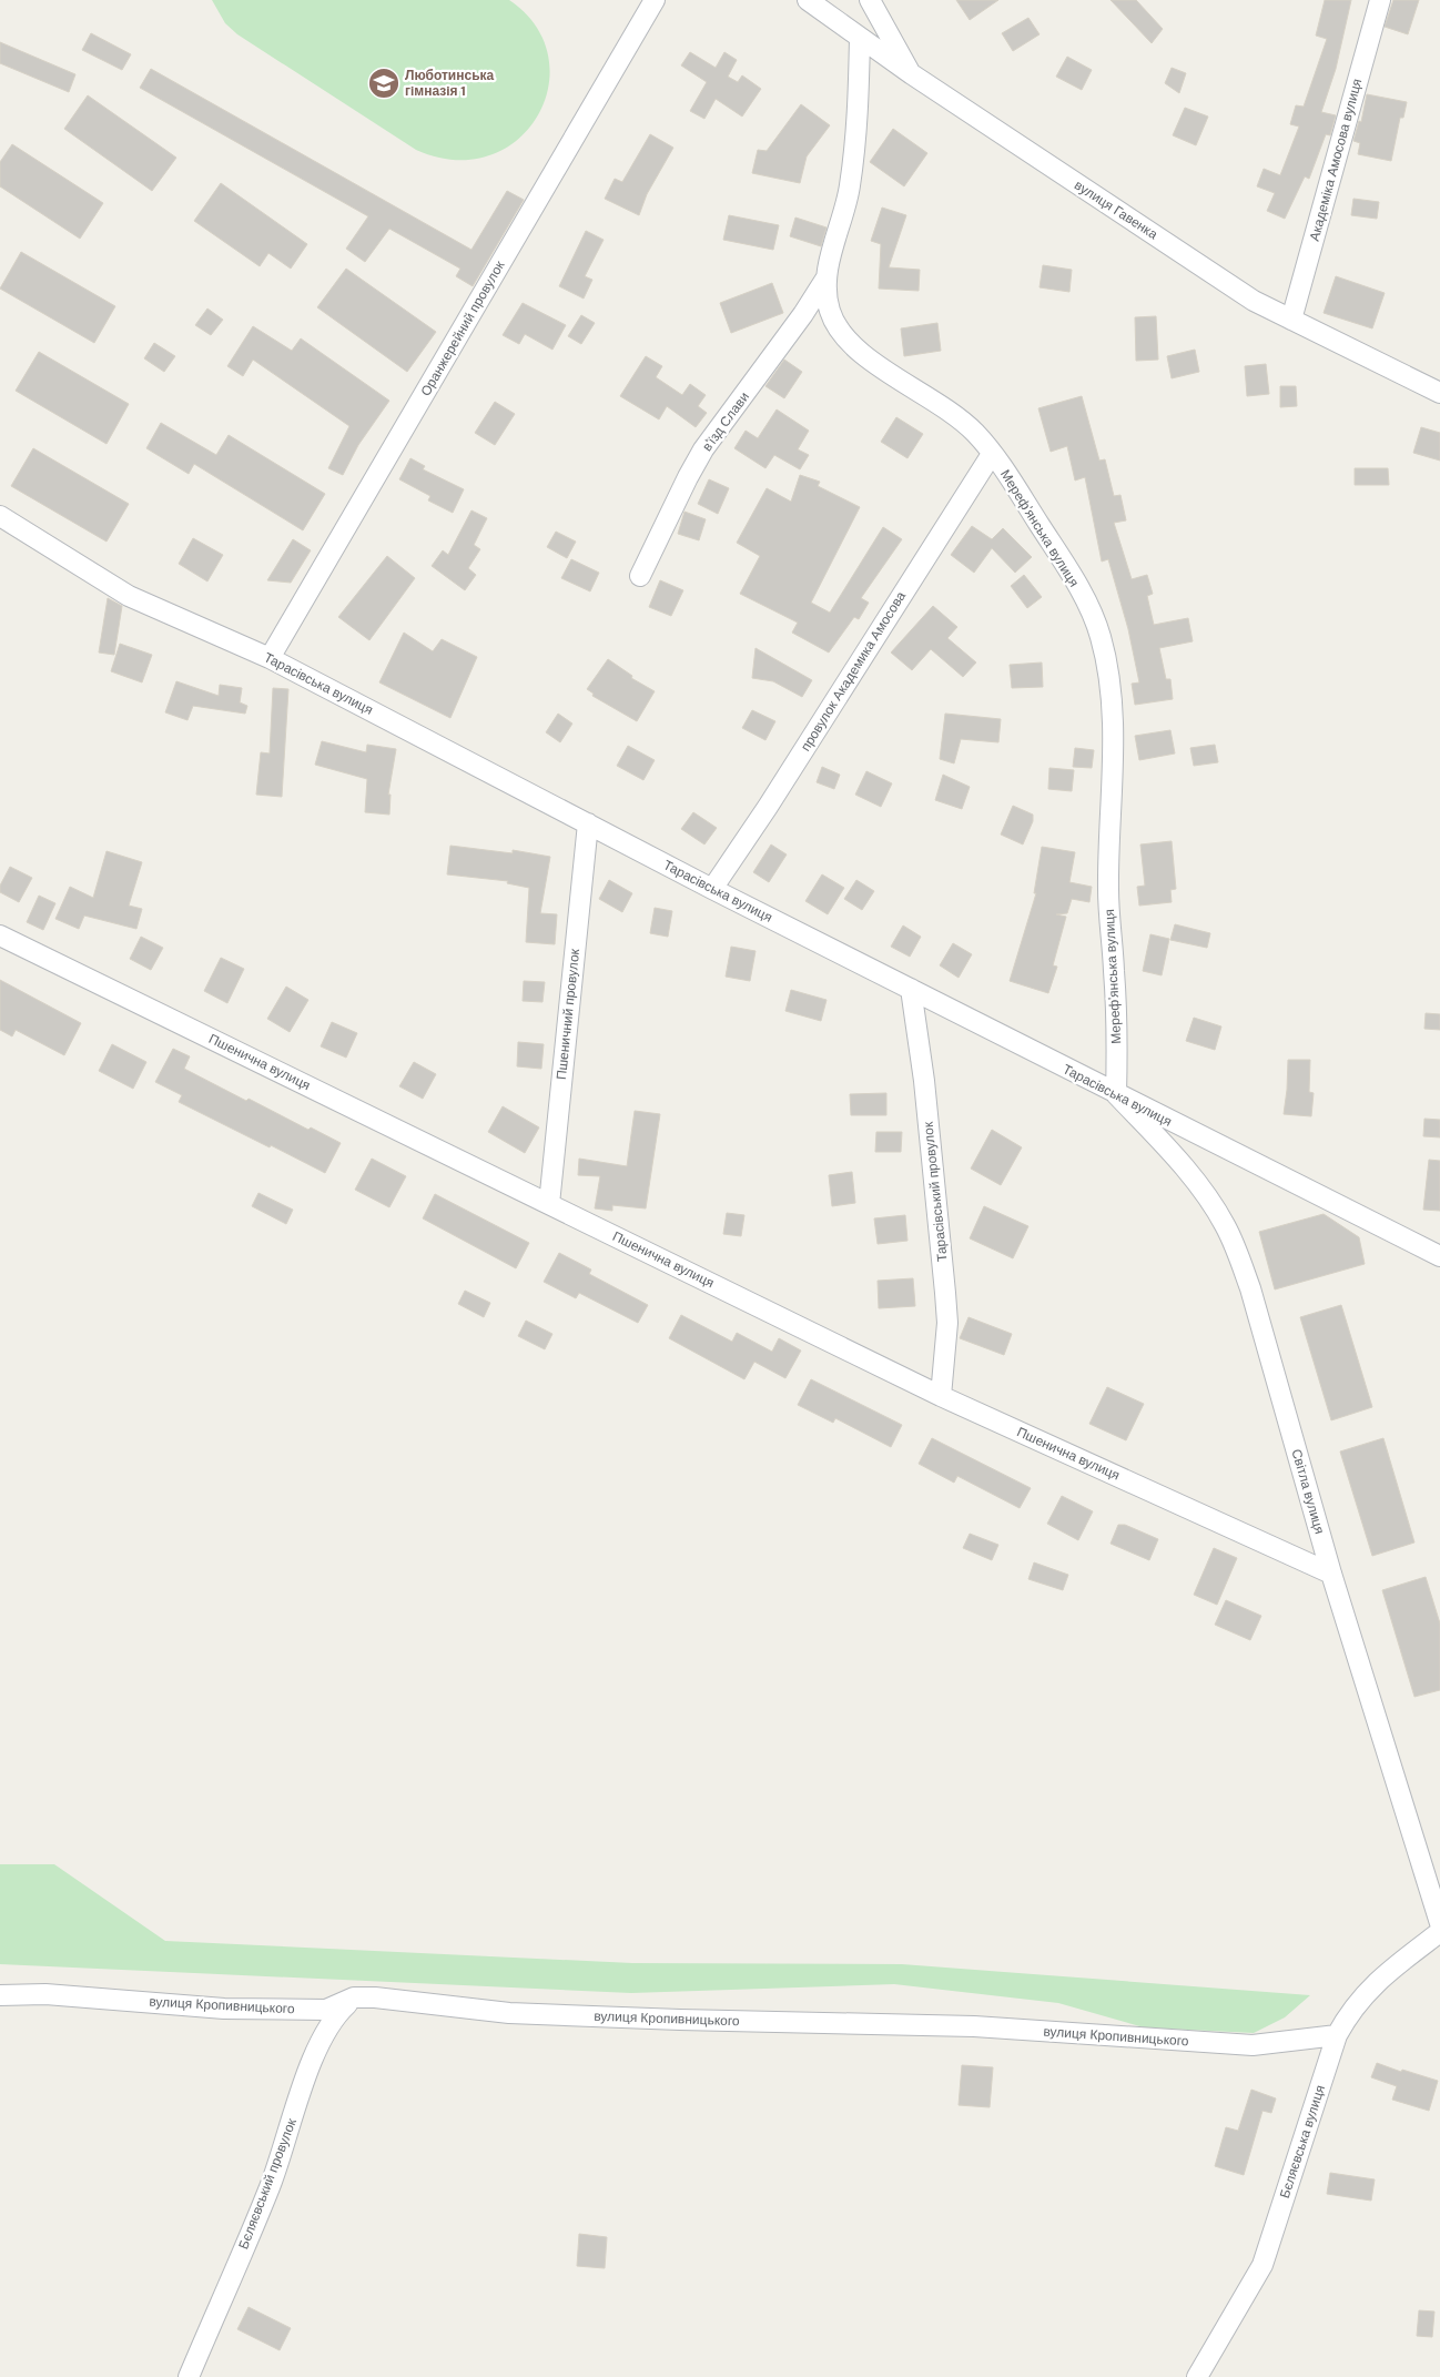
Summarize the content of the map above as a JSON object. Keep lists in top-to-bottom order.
{
  "streets": {
    "street": [
      "Академіка Амосова вулиця",
      "вулиця Гавенка",
      "Оранжерейний провулок",
      "в'їзд Слави",
      "Мереф'янська вулиця",
      "провулок Академика Амосова",
      "Тарасівська вулиця",
      "Пшеничний провулок",
      "Пшенична вулиця",
      "Тарасівський провулок",
      "Світла вулиця",
      "вулиця Кропивницького",
      "Бєляєвська вулиця",
      "Бєляєвський провулок"
    ]
  },
  "crossings": [
    ["Академіка Амосова вулиця", "вулиця Гавенка"],
    ["вулиця Гавенка", "Мереф'янська вулиця"],
    ["Оранжерейний провулок", "Тарасівська вулиця"],
    ["в'їзд Слави", "Мереф'янська вулиця"],
    ["Мереф'янська вулиця", "провулок Академика Амосова"],
    ["Мереф'янська вулиця", "Тарасівська вулиця"],
    ["Мереф'янська вулиця", "Світла вулиця"],
    ["провулок Академика Амосова", "Тарасівська вулиця"],
    ["Тарасівська вулиця", "Пшеничний провулок"],
    ["Тарасівська вулиця", "Тарасівський провулок"],
    ["Тарасівська вулиця", "Світла вулиця"],
    ["Пшеничний провулок", "Пшенична вулиця"],
    ["Пшенична вулиця", "Тарасівський провулок"],
    ["Пшенична вулиця", "Світла вулиця"],
    ["вулиця Кропивницького", "Бєляєвська вулиця"],
    ["вулиця Кропивницького", "Бєляєвський провулок"]
  ],
  "places": {
    "school or university": ["Люботинська гiмназiя 1"]
  }
}
